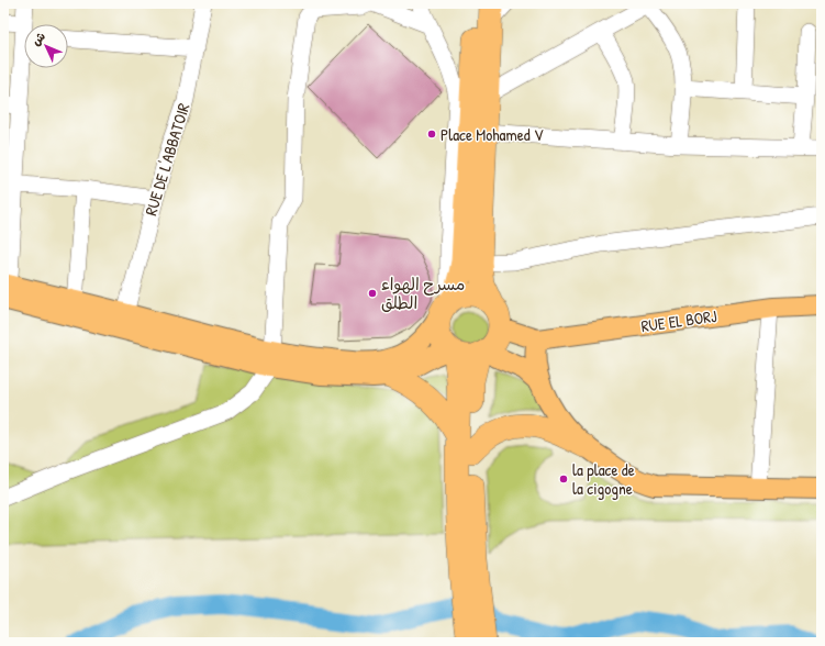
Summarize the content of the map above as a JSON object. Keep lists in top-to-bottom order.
{
  "streets": {
    "main road": ["RUE EL BORJ"],
    "street": ["RUE DE L'ABBATOIR"]
  },
  "places": ["Place Mohamed V", "مسرح الهواء الطلق", "la place de la cigogne"],
  "north": "top left"
}
